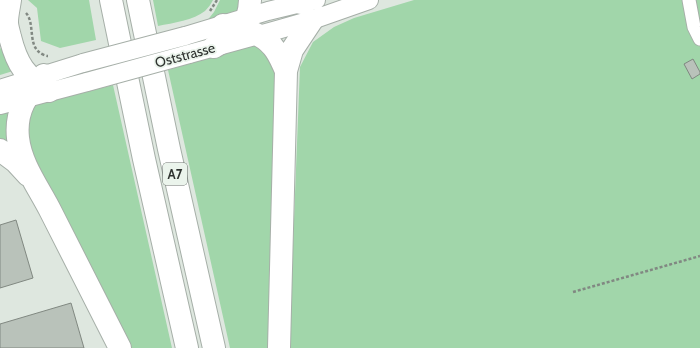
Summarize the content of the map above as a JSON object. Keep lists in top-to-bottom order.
{
  "streets": {
    "highway": ["A7"],
    "main road": ["Oststrasse"]
  }
}
